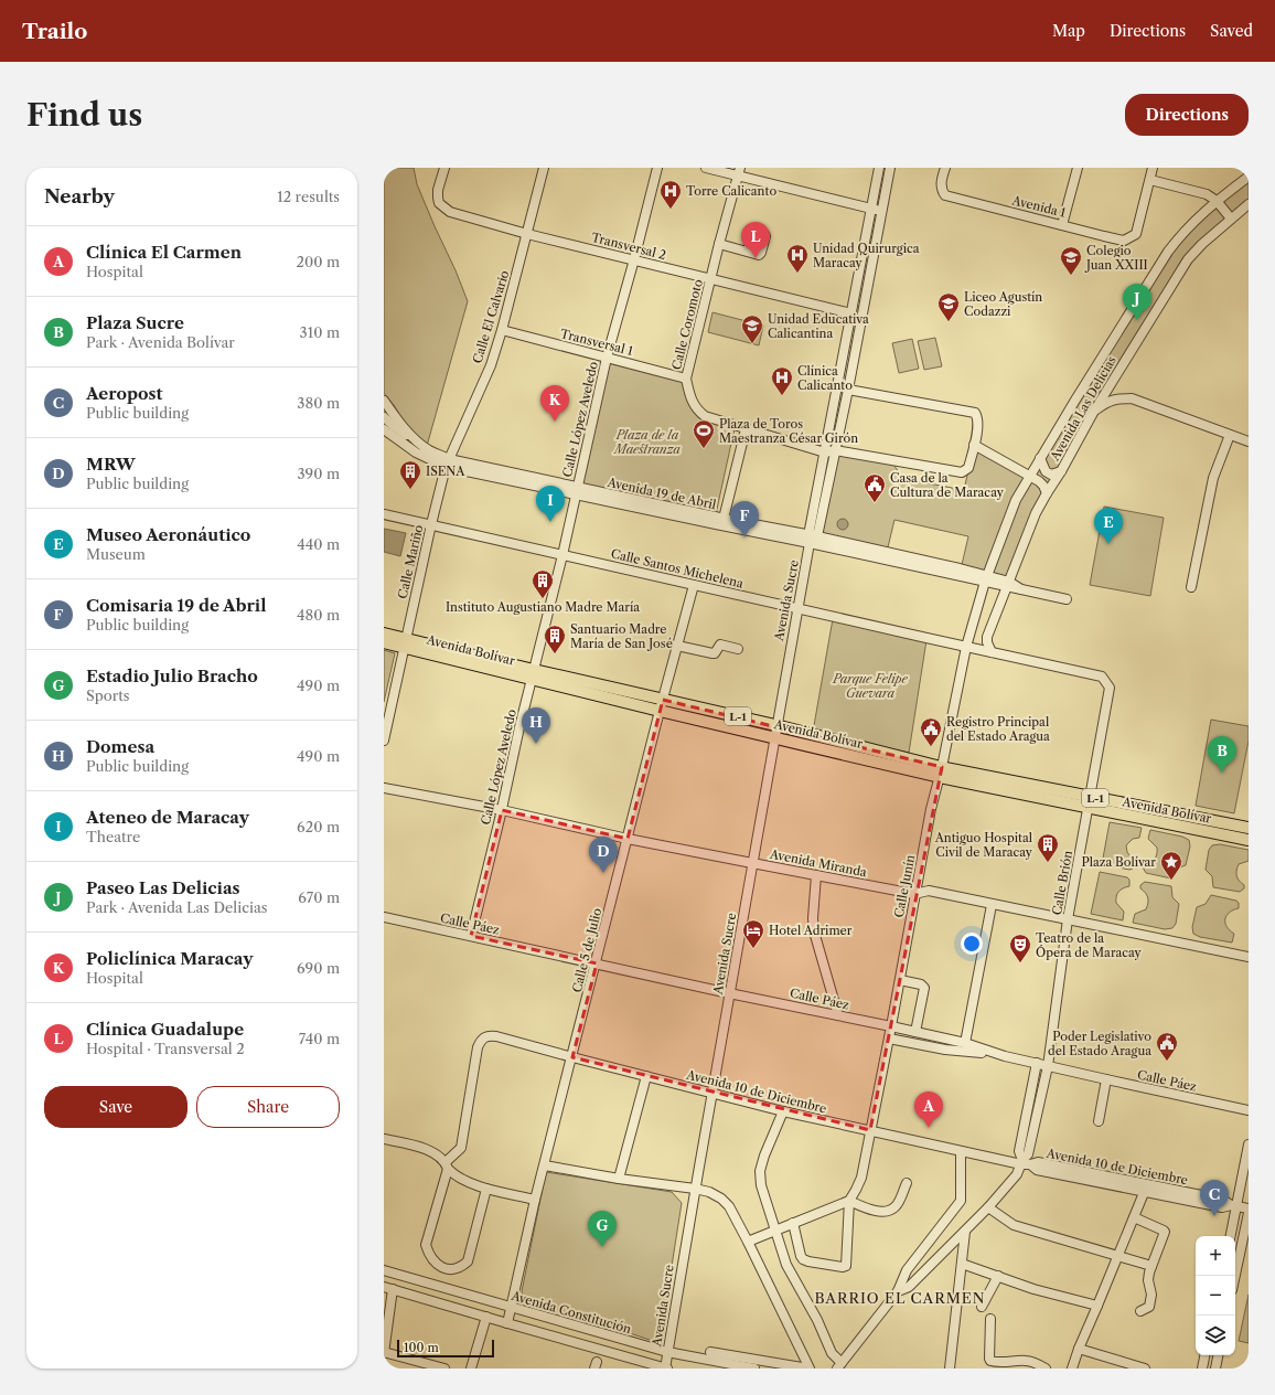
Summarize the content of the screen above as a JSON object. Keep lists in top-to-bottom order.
{
  "streets": {
    "main road": ["Avenida Bolívar", "L-1"],
    "street": [
      "Avenida 1",
      "Transversal 2",
      "Calle El Calvario",
      "Calle Coromoto",
      "Transversal 1",
      "Avenida Las Delicias",
      "Calle López Aveledo",
      "Avenida 19 de Abril",
      "Calle Mariño",
      "Calle Santos Michelena",
      "Avenida Sucre",
      "Avenida Miranda",
      "Calle Brión",
      "Calle Junín",
      "Calle Páez",
      "Calle 5 de Julio",
      "Avenida 10 de Diciembre",
      "Avenida Constitución"
    ]
  },
  "crossings": [
    ["Transversal 2", "Calle El Calvario"],
    ["Transversal 2", "Calle Coromoto"],
    ["Transversal 2", "Calle López Aveledo"],
    ["Transversal 2", "Avenida Sucre"],
    ["Calle El Calvario", "Transversal 1"],
    ["Calle El Calvario", "Avenida 19 de Abril"],
    ["Calle El Calvario", "Calle Mariño"],
    ["Calle Coromoto", "Transversal 1"],
    ["Calle Coromoto", "Avenida Sucre"],
    ["Transversal 1", "Calle López Aveledo"],
    ["Avenida Las Delicias", "Avenida 19 de Abril"],
    ["Avenida Las Delicias", "Calle Santos Michelena"],
    ["Avenida Las Delicias", "Calle Brión"],
    ["Avenida Las Delicias", "Calle Junín"],
    ["Calle López Aveledo", "Avenida 19 de Abril"],
    ["Calle López Aveledo", "Calle Santos Michelena"],
    ["Calle López Aveledo", "Avenida Bolívar"],
    ["Calle López Aveledo", "Avenida Miranda"],
    ["Calle López Aveledo", "Calle Páez"],
    ["Avenida 19 de Abril", "Calle Mariño"],
    ["Avenida 19 de Abril", "Avenida Sucre"],
    ["Calle Mariño", "Calle Santos Michelena"],
    ["Calle Mariño", "Avenida Bolívar"],
    ["Calle Santos Michelena", "Avenida Sucre"],
    ["Calle Santos Michelena", "Calle Brión"],
    ["Calle Santos Michelena", "Calle Junín"],
    ["Calle Santos Michelena", "Calle 5 de Julio"],
    ["Avenida Sucre", "Avenida Bolívar"],
    ["Avenida Sucre", "Avenida Miranda"],
    ["Avenida Sucre", "Calle Páez"],
    ["Avenida Sucre", "Avenida 10 de Diciembre"],
    ["Avenida Sucre", "Avenida Constitución"],
    ["Avenida Bolívar", "Calle Brión"],
    ["Avenida Bolívar", "Calle Junín"],
    ["Avenida Bolívar", "Calle 5 de Julio"],
    ["Avenida Miranda", "Calle Brión"],
    ["Avenida Miranda", "Calle Junín"],
    ["Avenida Miranda", "Calle 5 de Julio"],
    ["Calle Brión", "Calle Junín"],
    ["Calle Brión", "Calle Páez"],
    ["Calle Brión", "Avenida 10 de Diciembre"],
    ["Calle Junín", "Calle Páez"],
    ["Calle Junín", "Avenida 10 de Diciembre"],
    ["Calle Páez", "Calle 5 de Julio"],
    ["Calle 5 de Julio", "Avenida 10 de Diciembre"],
    ["Calle 5 de Julio", "Avenida Constitución"]
  ],
  "districts": ["BARRIO EL CARMEN"],
  "parks": ["Plaza de la Maestranza", "Parque Felipe Guevara"],
  "places": {
    "hospital": ["Torre Calicanto", "Unidad Quirurgica Maracay", "Clínica Calicanto"],
    "school or university": ["Colegio Juan XXIII", "Liceo Agustín Codazzi", "Unidad Educativa Calicantina"],
    "sports": ["Plaza de Toros Maestranza César Girón"],
    "building": [
      "ISENA",
      "Instituto Augustiano Madre María",
      "Santuario Madre María de San José",
      "Antiguo Hospital Civil de Maracay"
    ],
    "public building": ["Casa de la Cultura de Maracay", "Registro Principal del Estado Aragua", "Poder Legislativo del Estado Aragua"],
    "place": ["Plaza Bolívar"],
    "hotel": ["Hotel Adrimer"],
    "theatre": ["Teatro de la Ópera de Maracay"]
  },
  "scale_bar": "100 m",
  "page": {
    "header": "Trailo",
    "nav": ["Map", "Directions", "Saved"],
    "buttons": [
      "Directions",
      ["Save", "Share"]
    ],
    "title": "Find us",
    "heading": ["Nearby", "12 results"],
    "pins": [
      "L",
      "J",
      "K",
      "I",
      "F",
      "E",
      "H",
      "B",
      "D",
      "A",
      "C",
      "G"
    ],
    "list": [
      {
        "mark": "A",
        "name": "Clínica El Carmen",
        "note": "Hospital",
        "value": "200 m"
      },
      {
        "mark": "B",
        "name": "Plaza Sucre",
        "note": "Park · Avenida Bolívar",
        "value": "310 m"
      },
      {
        "mark": "C",
        "name": "Aeropost",
        "note": "Public building",
        "value": "380 m"
      },
      {
        "mark": "D",
        "name": "MRW",
        "note": "Public building",
        "value": "390 m"
      },
      {
        "mark": "E",
        "name": "Museo Aeronáutico",
        "note": "Museum",
        "value": "440 m"
      },
      {
        "mark": "F",
        "name": "Comisaria 19 de Abril",
        "note": "Public building",
        "value": "480 m"
      },
      {
        "mark": "G",
        "name": "Estadio Julio Bracho",
        "note": "Sports",
        "value": "490 m"
      },
      {
        "mark": "H",
        "name": "Domesa",
        "note": "Public building",
        "value": "490 m"
      },
      {
        "mark": "I",
        "name": "Ateneo de Maracay",
        "note": "Theatre",
        "value": "620 m"
      },
      {
        "mark": "J",
        "name": "Paseo Las Delicias",
        "note": "Park · Avenida Las Delicias",
        "value": "670 m"
      },
      {
        "mark": "K",
        "name": "Policlínica Maracay",
        "note": "Hospital",
        "value": "690 m"
      },
      {
        "mark": "L",
        "name": "Clínica Guadalupe",
        "note": "Hospital · Transversal 2",
        "value": "740 m"
      }
    ],
    "map_buttons": ["+", "−"],
    "scale": "100 m"
  }
}
